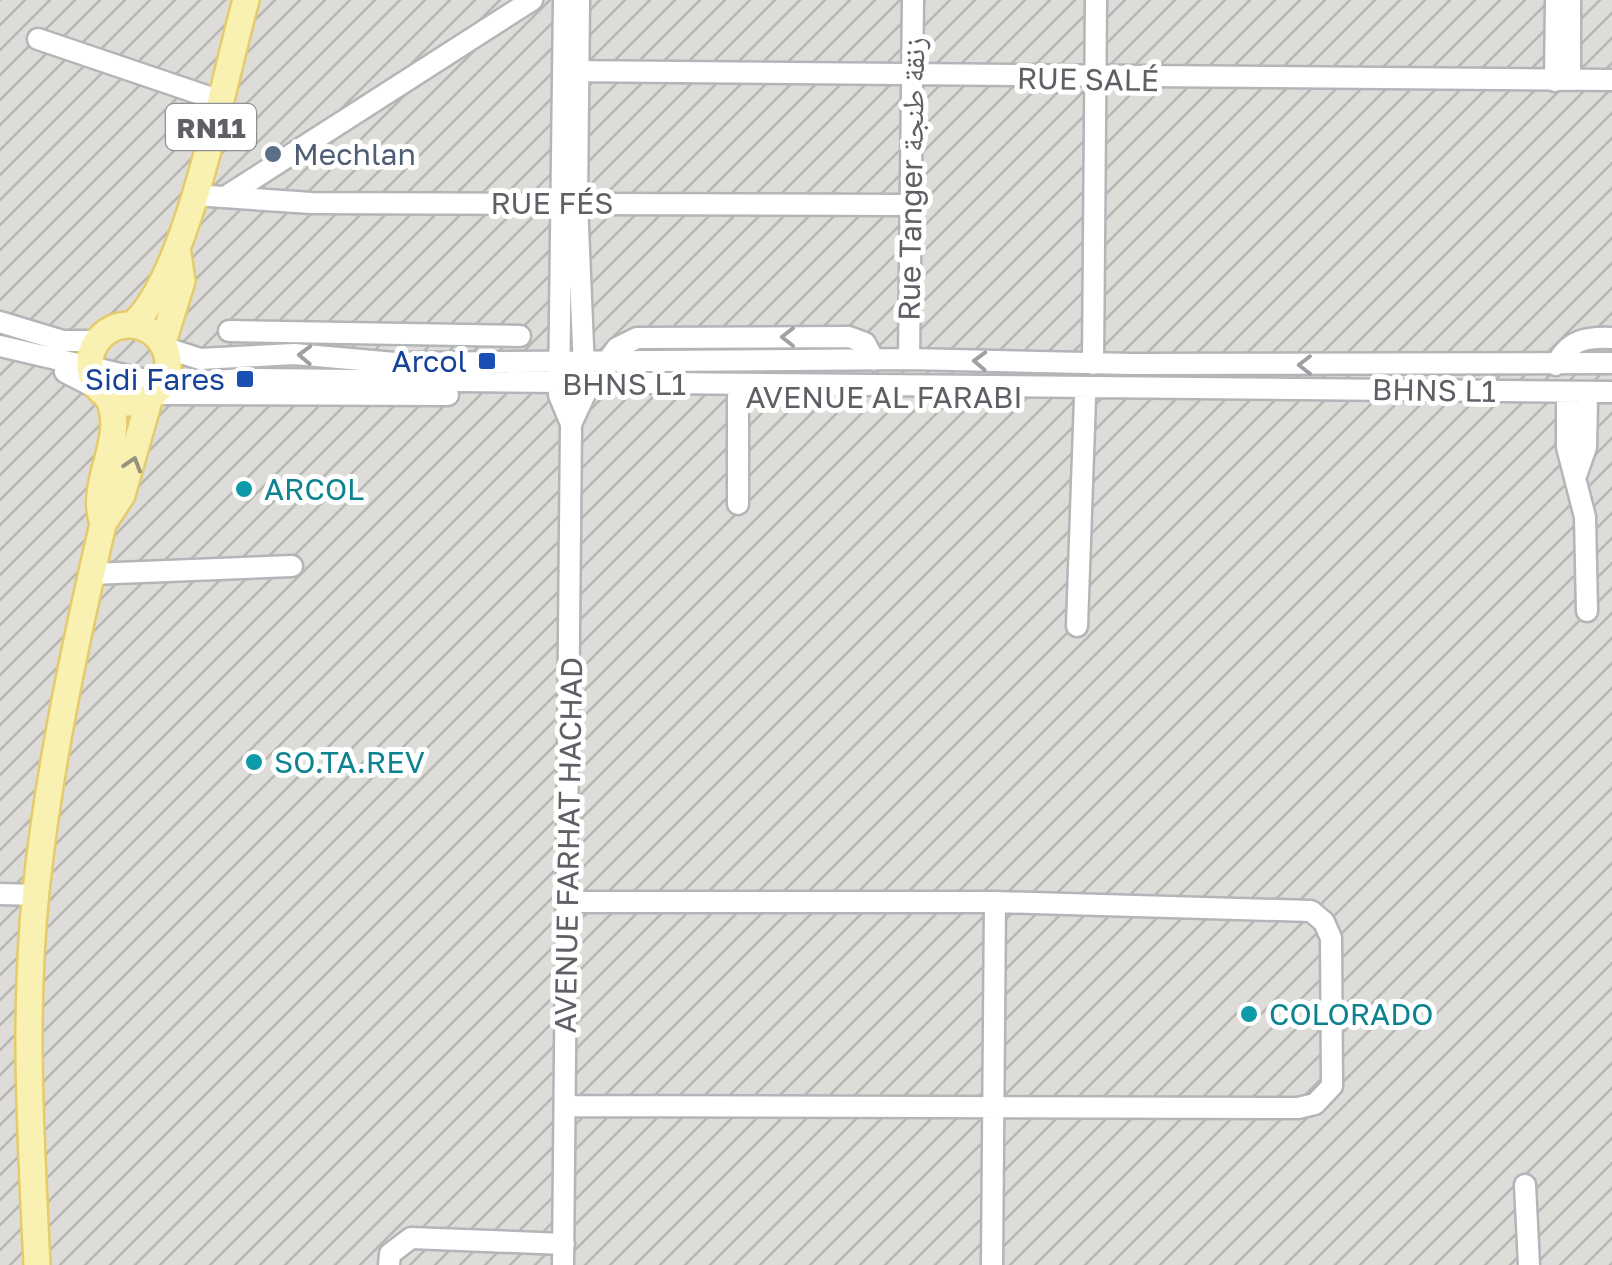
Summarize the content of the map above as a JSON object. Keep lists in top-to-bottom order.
{
  "streets": {
    "main road": ["RN11"],
    "street": [
      "RUE SALÉ",
      "Rue Tanger زنقة طنجة",
      "RUE FÉS",
      "BHNS L1",
      "AVENUE AL FARABI",
      "AVENUE FARHAT HACHAD"
    ]
  },
  "crossings": [
    ["RUE SALÉ", "Rue Tanger زنقة طنجة"],
    ["RUE SALÉ", "AVENUE FARHAT HACHAD"],
    ["RN11", "RUE FÉS"],
    ["RN11", "AVENUE AL FARABI"],
    ["Rue Tanger زنقة طنجة", "RUE FÉS"],
    ["Rue Tanger زنقة طنجة", "AVENUE AL FARABI"],
    ["RUE FÉS", "AVENUE FARHAT HACHAD"],
    ["BHNS L1", "AVENUE AL FARABI"],
    ["BHNS L1", "AVENUE FARHAT HACHAD"],
    ["AVENUE AL FARABI", "AVENUE FARHAT HACHAD"]
  ],
  "places": {
    "other": [
      "Mechlan",
      "ARCOL",
      "SO.TA.REV",
      "COLORADO"
    ],
    "transit": ["Arcol", "Sidi Fares"]
  }
}
